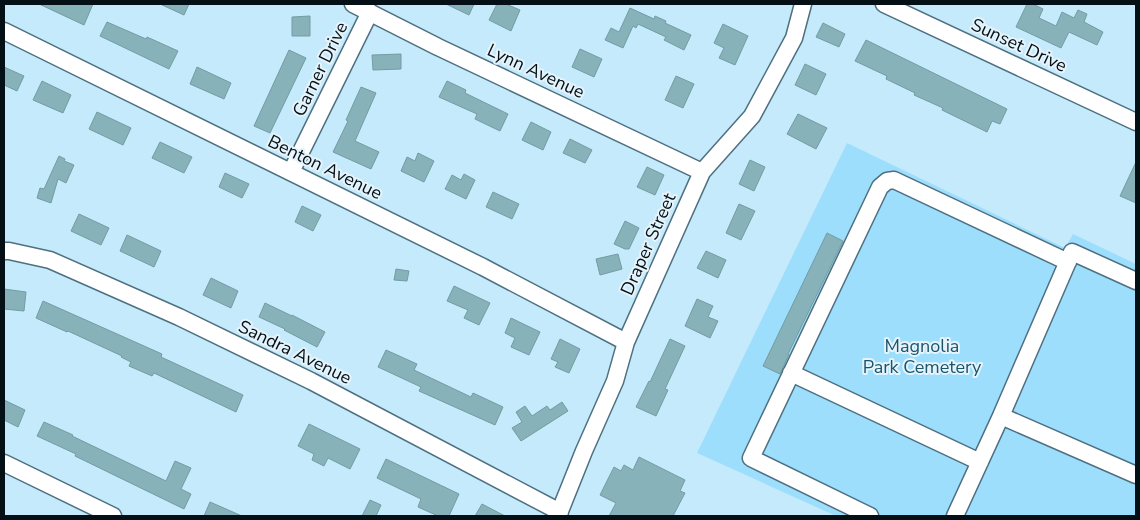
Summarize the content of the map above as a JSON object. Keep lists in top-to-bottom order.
{
  "streets": {
    "street": [
      "Sunset Drive",
      "Garner Drive",
      "Lynn Avenue",
      "Benton Avenue",
      "Draper Street",
      "Sandra Avenue"
    ]
  },
  "crossings": [
    ["Garner Drive", "Lynn Avenue"],
    ["Garner Drive", "Benton Avenue"],
    ["Lynn Avenue", "Draper Street"],
    ["Benton Avenue", "Draper Street"],
    ["Draper Street", "Sandra Avenue"]
  ],
  "parks": ["Magnolia Park Cemetery"]
}
